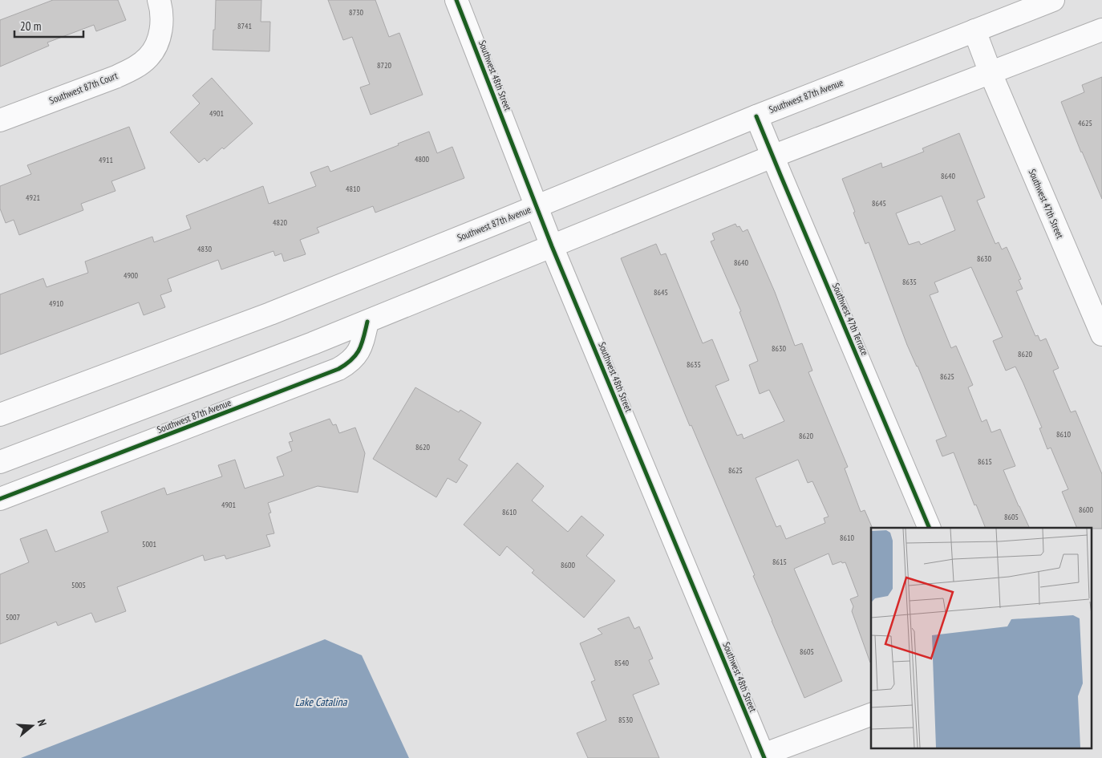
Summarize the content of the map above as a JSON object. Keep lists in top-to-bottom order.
{
  "streets": {
    "main road": [
      "Southwest 48th Street",
      "Southwest 87th Court",
      "Southwest 87th Avenue",
      "Southwest 47th Street",
      "Southwest 47th Terrace"
    ]
  },
  "crossings": [
    ["Southwest 48th Street", "Southwest 87th Avenue"],
    ["Southwest 87th Avenue", "Southwest 47th Street"],
    ["Southwest 87th Avenue", "Southwest 47th Terrace"]
  ],
  "water": ["Lake Catalina"],
  "house_numbers": [
    "8730",
    "8741",
    "8720",
    "4901",
    "4625",
    "4800",
    "4911",
    "8640",
    "4810",
    "4921",
    "8645",
    "4820",
    "4830",
    "8630",
    "8640",
    "4900",
    "8635",
    "8645",
    "4910",
    "8630",
    "8620",
    "8635",
    "8625",
    "8610",
    "8620",
    "8620",
    "8615",
    "8625",
    "4901",
    "8600",
    "8610",
    "8605",
    "8610",
    "5001",
    "8615",
    "8600",
    "5005",
    "5007",
    "8605",
    "8540",
    "8530"
  ],
  "scale_bar": "20 m",
  "north": "right"
}
